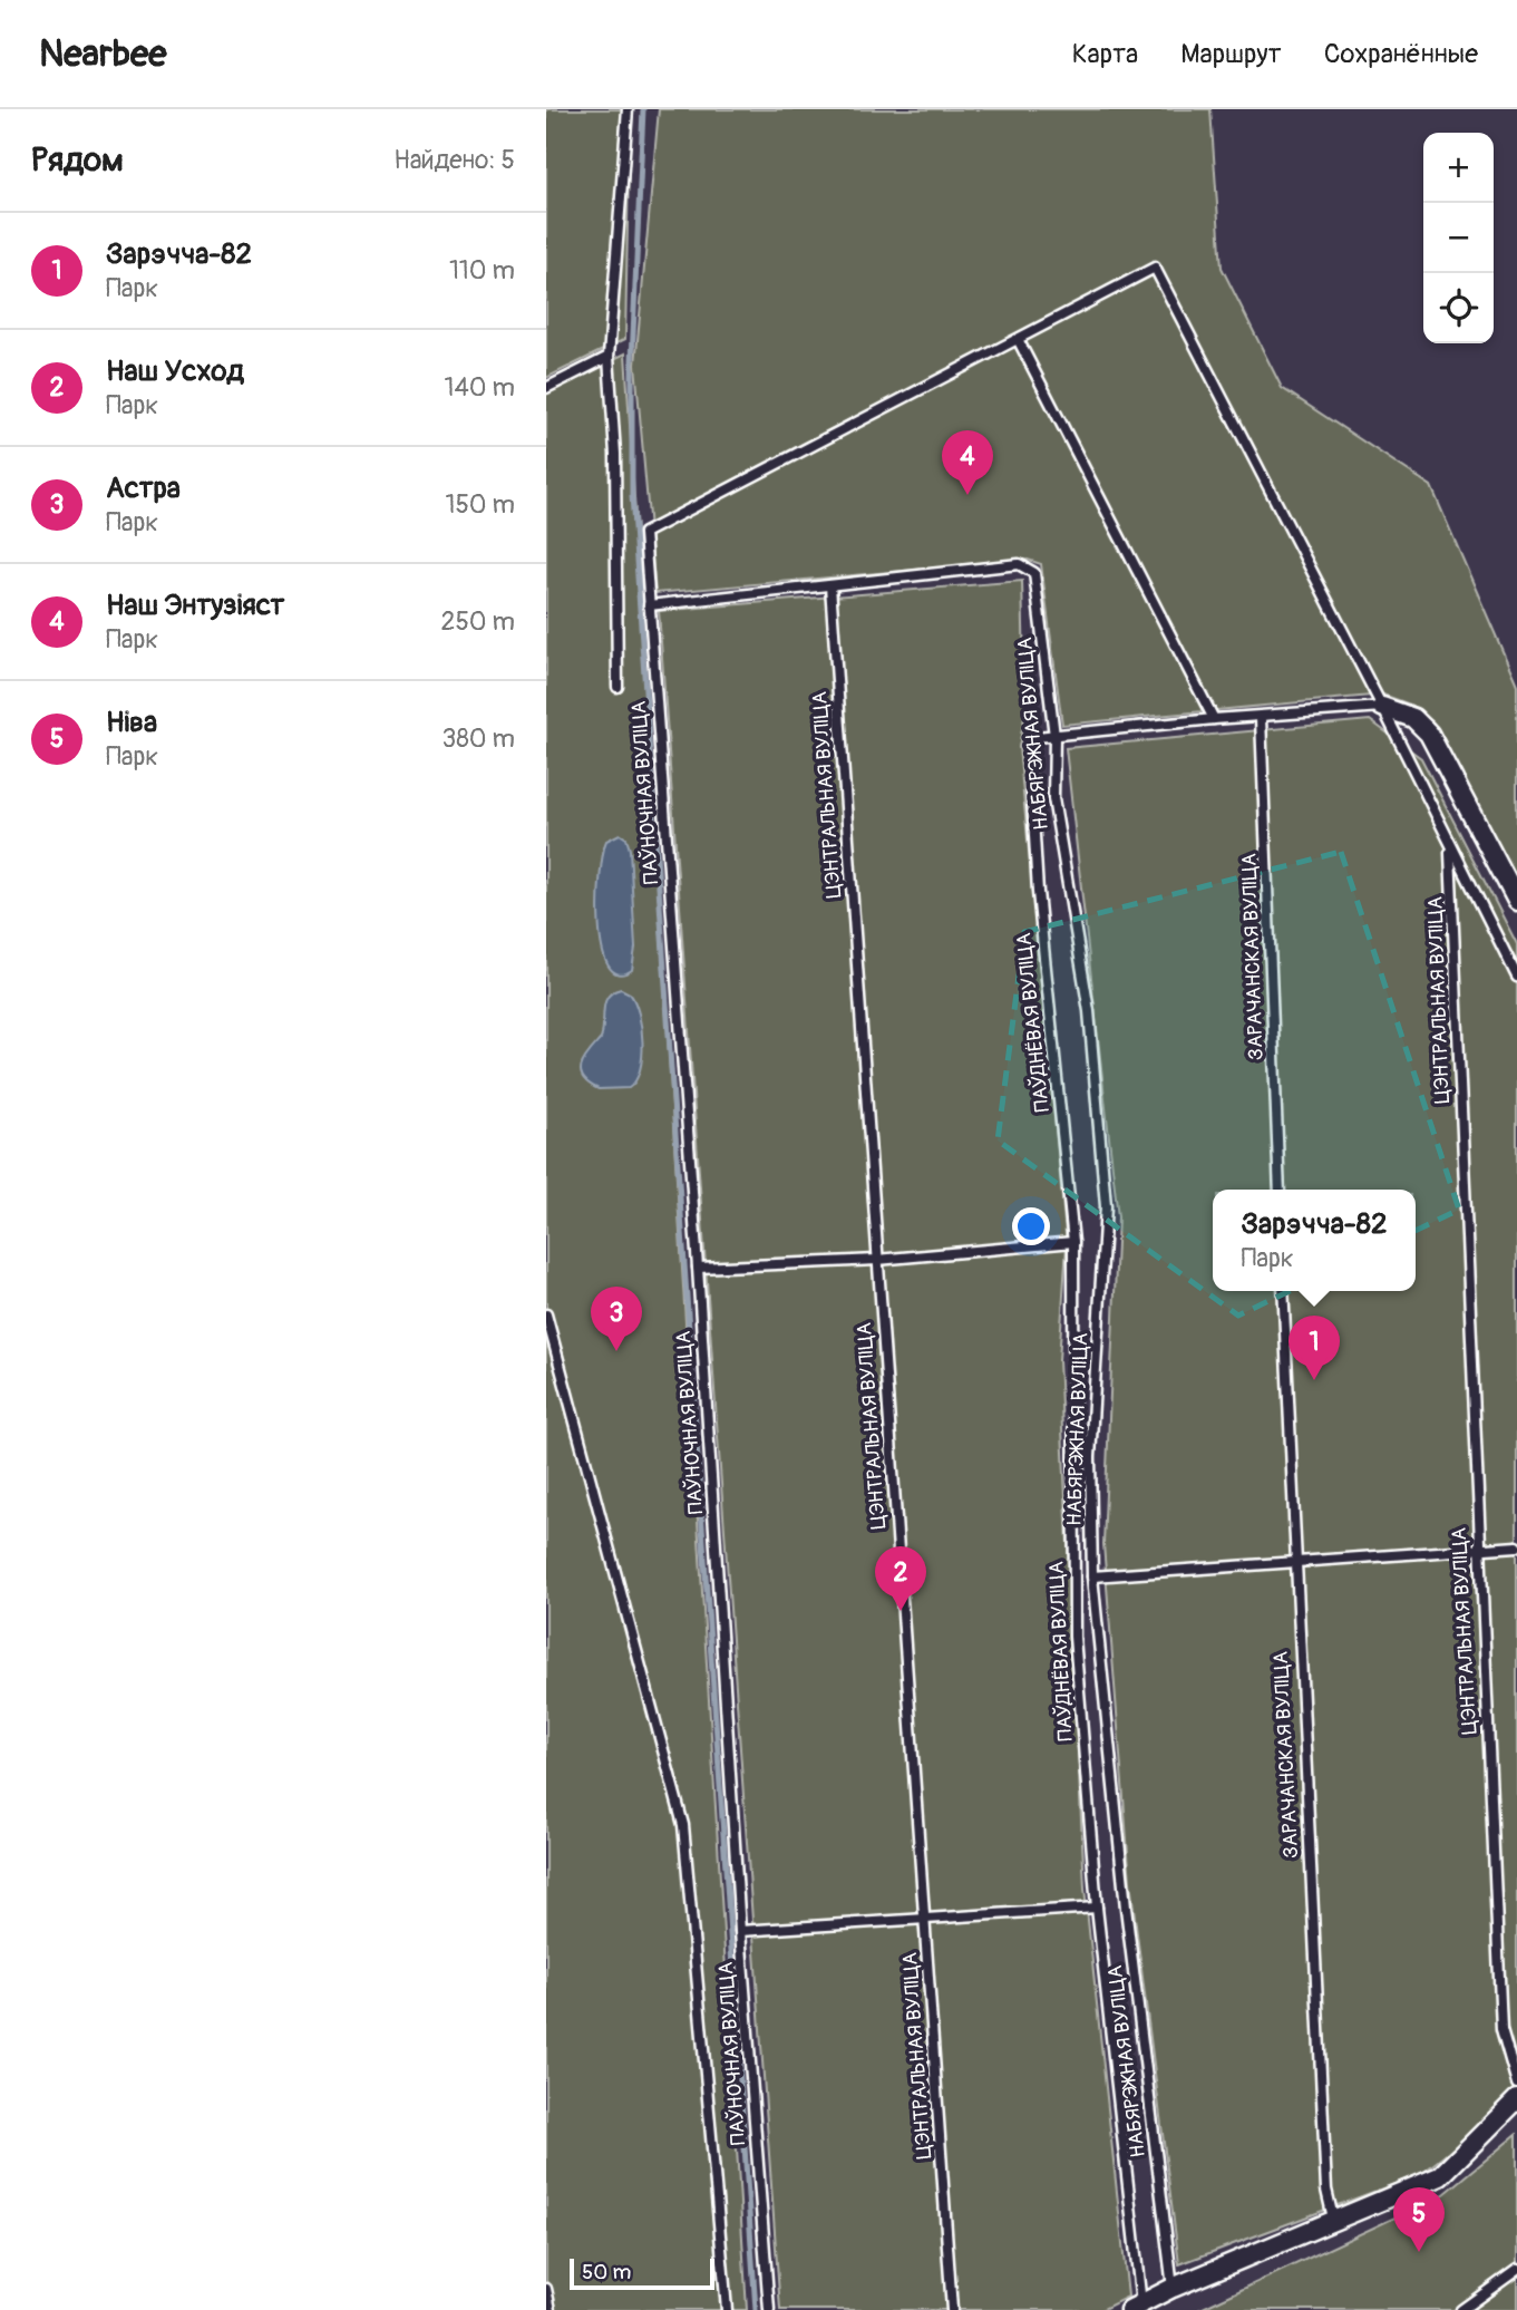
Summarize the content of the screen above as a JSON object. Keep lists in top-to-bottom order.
{
  "streets": {
    "lane": [
      "НАБЯРЭЖНАЯ ВУЛІЦА",
      "ПАЎНОЧНАЯ ВУЛІЦА",
      "ЦЭНТРАЛЬНАЯ ВУЛІЦА",
      "ЗАРАЧАНСКАЯ ВУЛІЦА",
      "ПАЎДНЁВАЯ ВУЛІЦА"
    ]
  },
  "crossings": [
    ["НАБЯРЭЖНАЯ ВУЛІЦА", "ЦЭНТРАЛЬНАЯ ВУЛІЦА"],
    ["НАБЯРЭЖНАЯ ВУЛІЦА", "ПАЎДНЁВАЯ ВУЛІЦА"]
  ],
  "scale_bar": "50 m",
  "page": {
    "header": "Nearbee",
    "nav": ["Карта", "Маршрут", "Сохранённые"],
    "heading": ["Рядом", "Найдено: 5"],
    "map_buttons": ["+", "−"],
    "list": [
      {
        "mark": "1",
        "name": "Зарэчча-82",
        "note": "Парк",
        "value": "110 m"
      },
      {
        "mark": "2",
        "name": "Наш Усход",
        "note": "Парк",
        "value": "140 m"
      },
      {
        "mark": "3",
        "name": "Астра",
        "note": "Парк",
        "value": "150 m"
      },
      {
        "mark": "4",
        "name": "Наш Энтузіяст",
        "note": "Парк",
        "value": "250 m"
      },
      {
        "mark": "5",
        "name": "Ніва",
        "note": "Парк",
        "value": "380 m"
      }
    ],
    "pins": [
      "4",
      "3",
      "1",
      "2",
      "5"
    ],
    "popup": ["Зарэчча-82", "Парк"],
    "scale": "50 m"
  }
}
